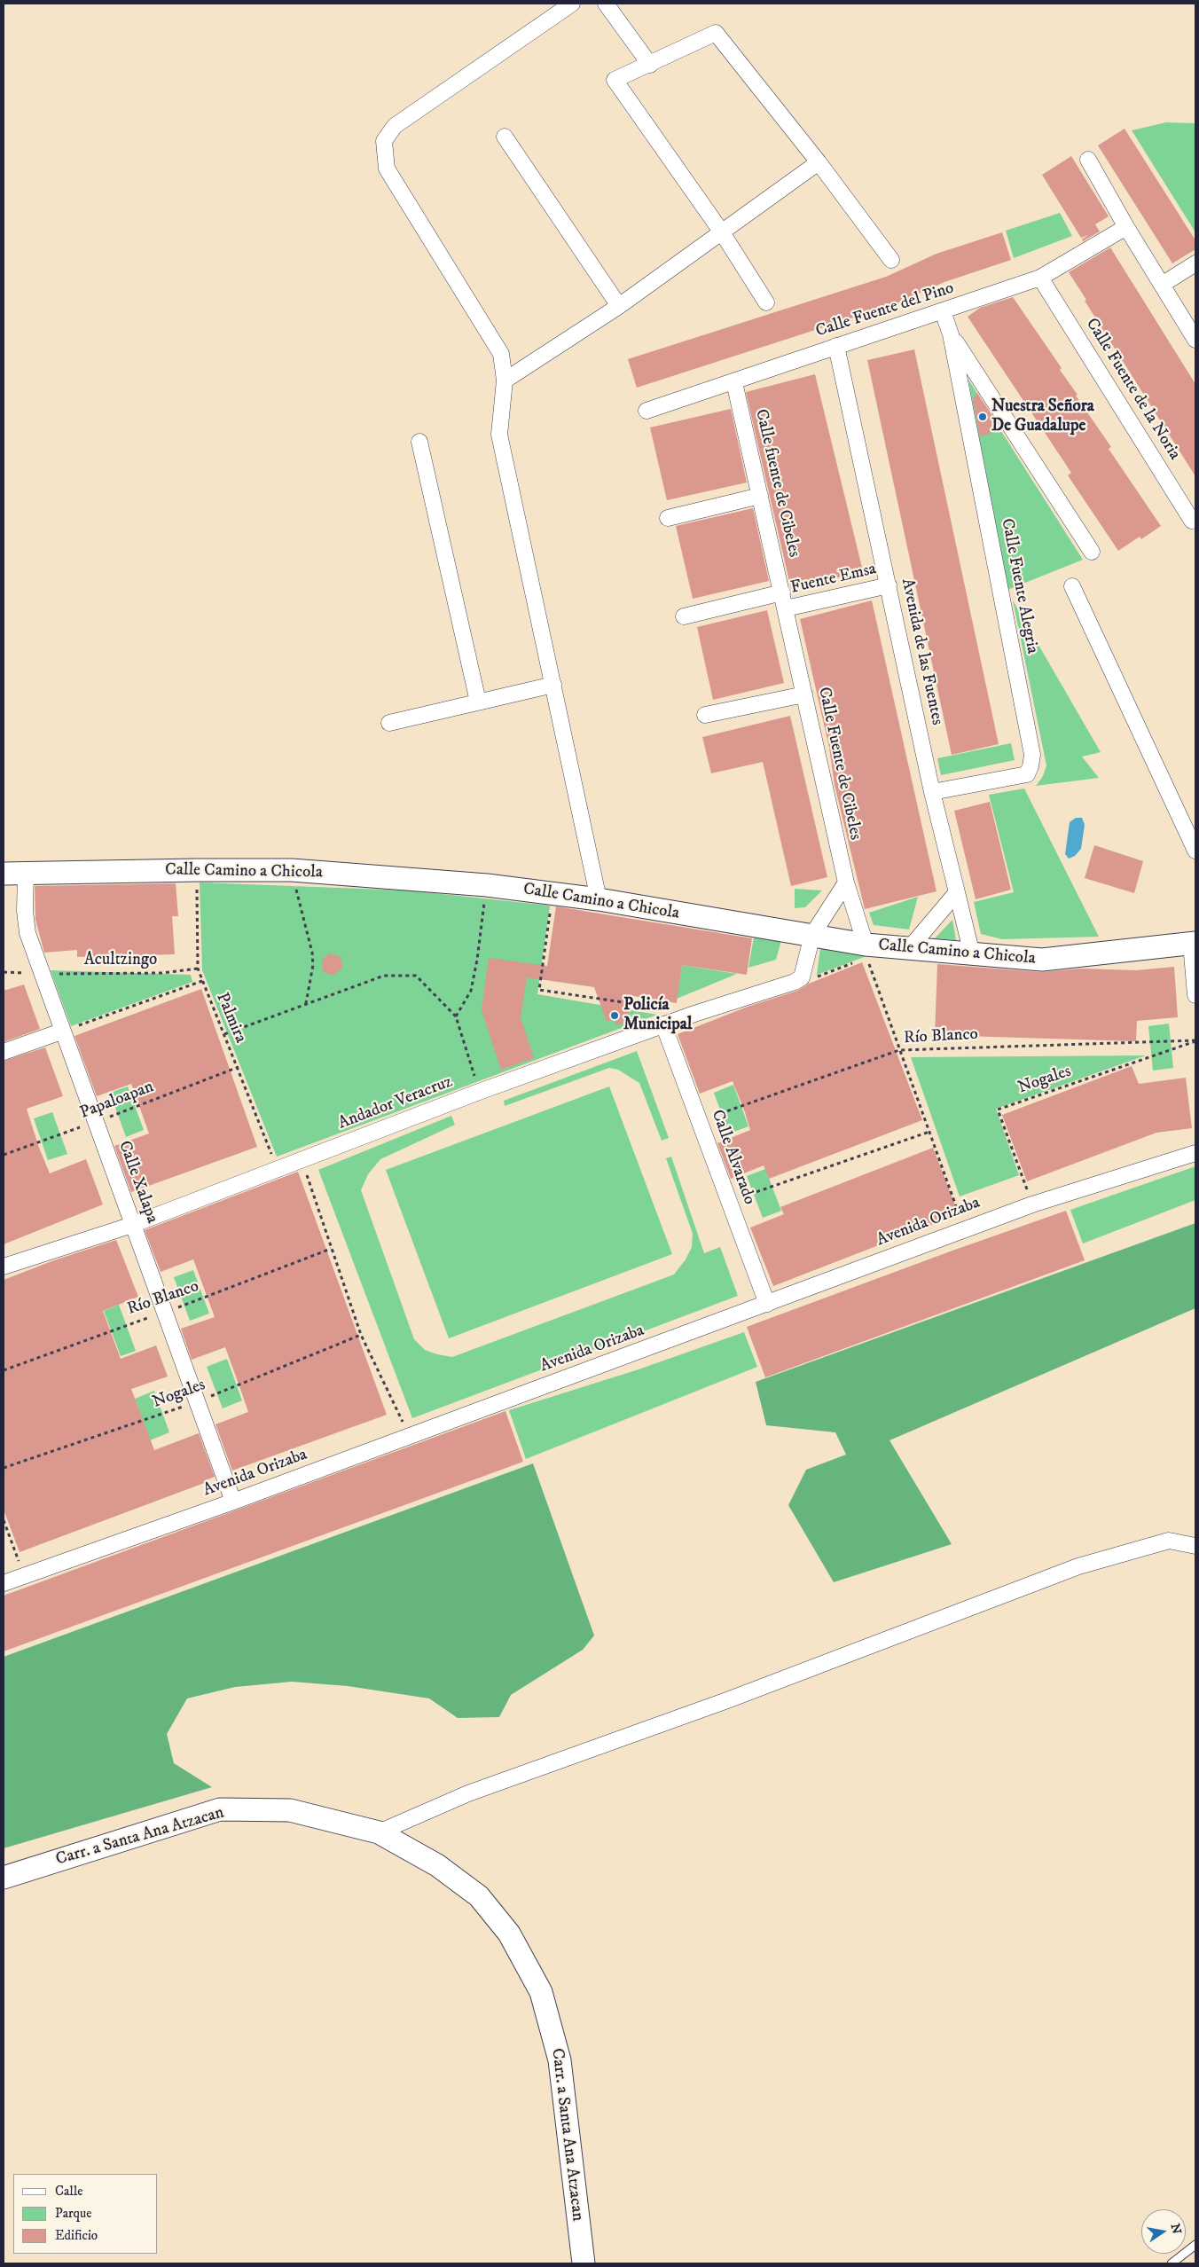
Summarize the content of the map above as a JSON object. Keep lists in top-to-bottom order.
{
  "streets": {
    "street": [
      "Calle Fuente del Pino",
      "Calle Fuente de la Noria",
      "Calle fuente de Cibeles",
      "Fuente Emsa",
      "Calle Fuente Alegria",
      "Avenida de las Fuentes",
      "Calle Fuente de Cibeles",
      "Calle Camino a Chicola",
      "Andador Veracruz",
      "Calle Alvarado",
      "Calle Xalapa",
      "Avenida Orizaba",
      "Carr. a Santa Ana Atzacan"
    ],
    "path": [
      "Acultzingo",
      "Palmira",
      "Río Blanco",
      "Nogales",
      "Papaloapan"
    ]
  },
  "crossings": [
    ["Calle Fuente del Pino", "Calle Fuente de la Noria"],
    ["Calle Fuente del Pino", "Calle fuente de Cibeles"],
    ["Calle Fuente del Pino", "Calle Fuente Alegria"],
    ["Calle Fuente del Pino", "Avenida de las Fuentes"],
    ["Calle fuente de Cibeles", "Calle Fuente de Cibeles"],
    ["Fuente Emsa", "Avenida de las Fuentes"],
    ["Fuente Emsa", "Calle Fuente de Cibeles"],
    ["Calle Fuente Alegria", "Avenida de las Fuentes"],
    ["Avenida de las Fuentes", "Calle Camino a Chicola"],
    ["Calle Fuente de Cibeles", "Calle Camino a Chicola"],
    ["Calle Camino a Chicola", "Palmira"],
    ["Calle Camino a Chicola", "Calle Xalapa"],
    ["Acultzingo", "Palmira"],
    ["Acultzingo", "Calle Xalapa"],
    ["Palmira", "Papaloapan"],
    ["Palmira", "Andador Veracruz"],
    ["Río Blanco", "Nogales"],
    ["Río Blanco", "Calle Alvarado"],
    ["Río Blanco", "Calle Xalapa"],
    ["Nogales", "Calle Xalapa"],
    ["Nogales", "Avenida Orizaba"],
    ["Papaloapan", "Calle Xalapa"],
    ["Andador Veracruz", "Calle Alvarado"],
    ["Andador Veracruz", "Calle Xalapa"],
    ["Calle Alvarado", "Avenida Orizaba"],
    ["Calle Xalapa", "Avenida Orizaba"]
  ],
  "places": ["Nuestra Señora De Guadalupe", "Policía Municipal"],
  "legend": ["Calle", "Parque", "Edificio"],
  "north": "right"
}
